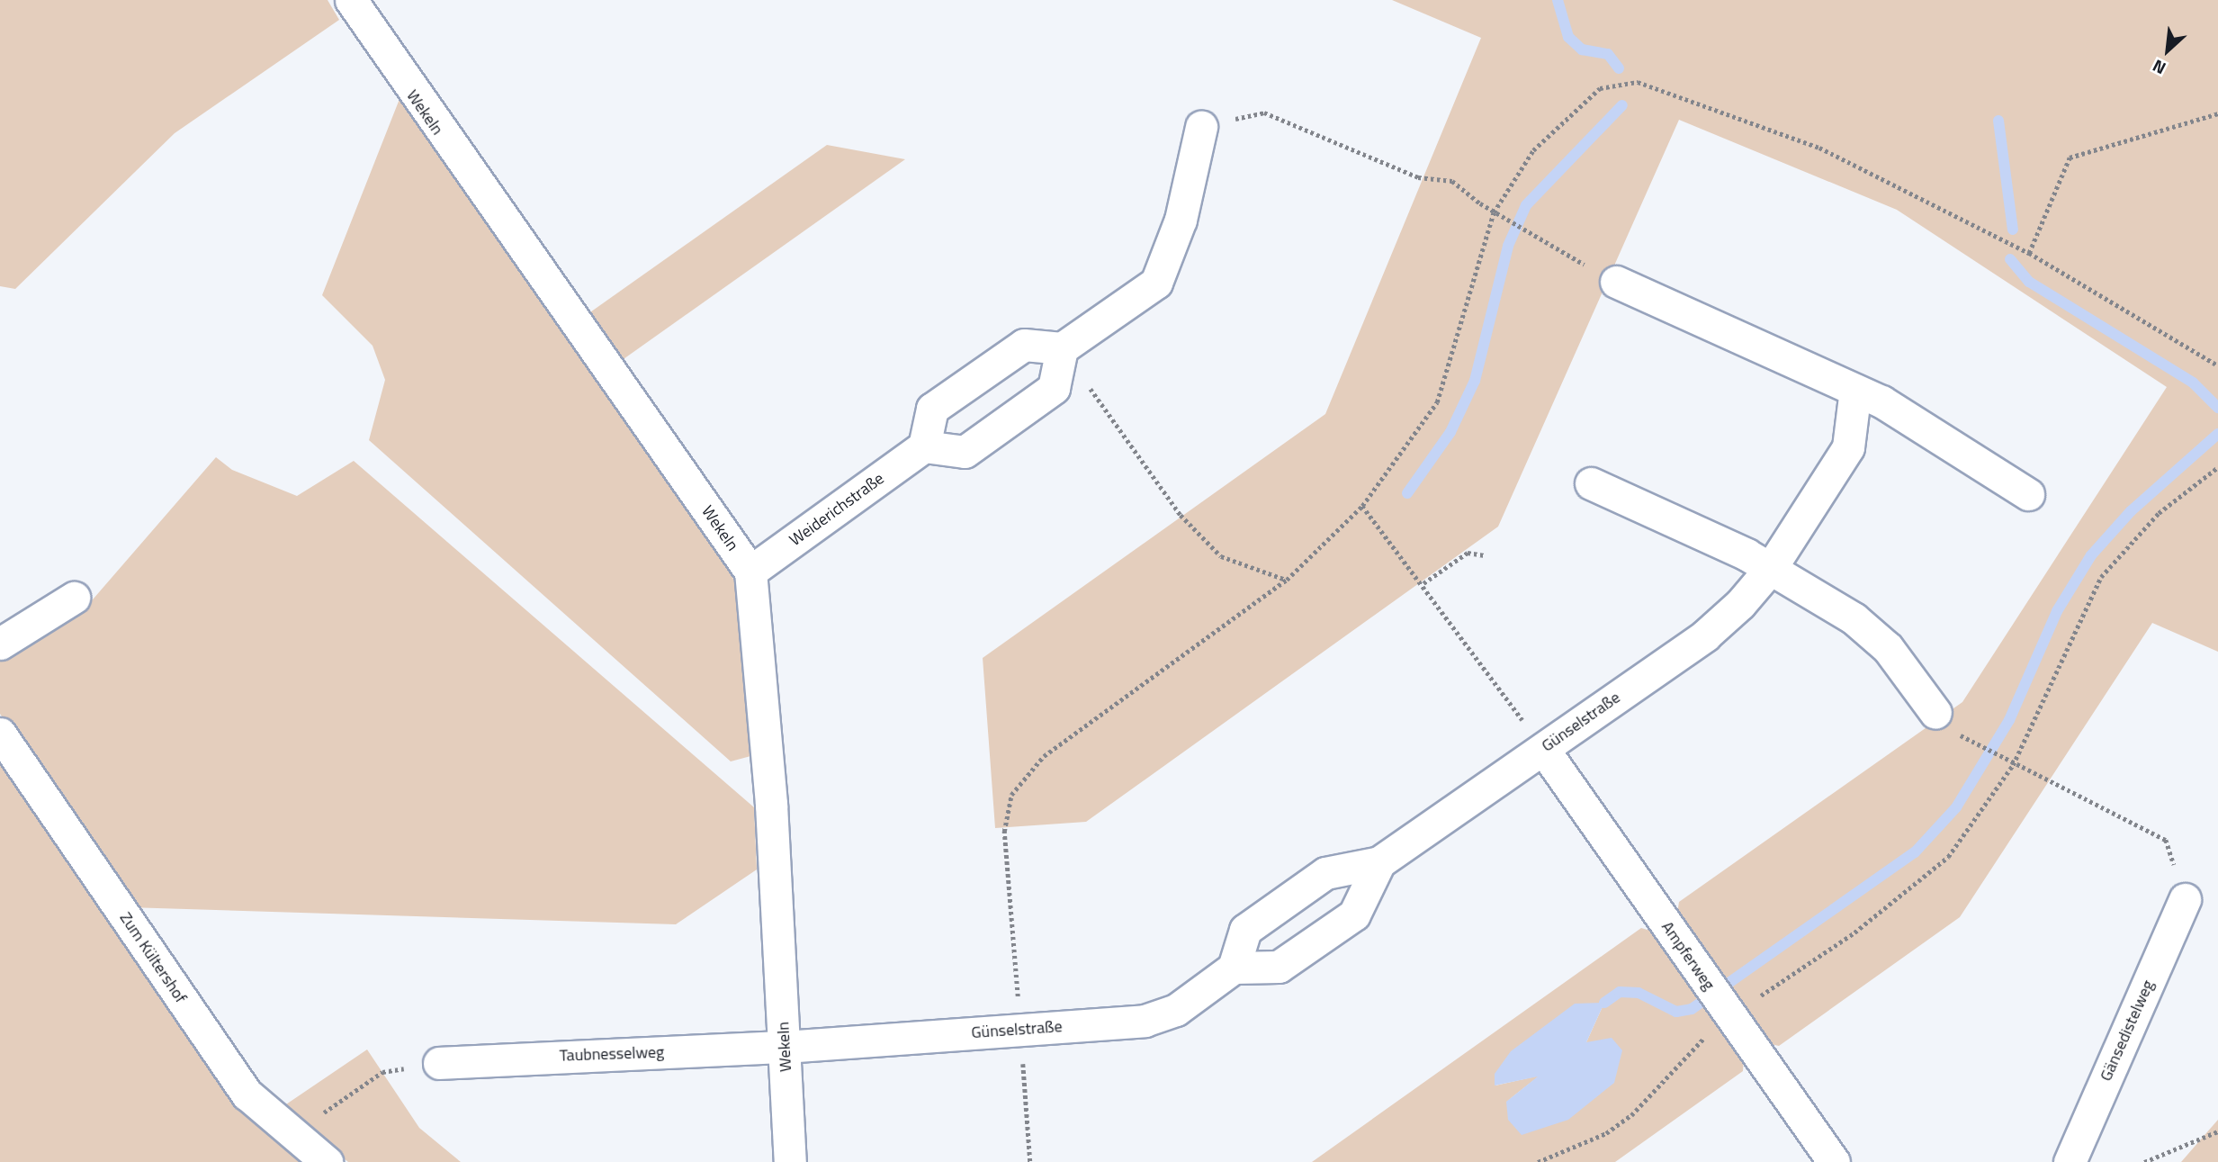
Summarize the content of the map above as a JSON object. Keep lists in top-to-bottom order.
{
  "streets": {
    "street": [
      "Wekeln",
      "Weiderichstraße",
      "Günselstraße",
      "Ampferweg",
      "Zum Kültershof",
      "Gänsedistelweg",
      "Taubnesselweg"
    ]
  },
  "crossings": [
    ["Wekeln", "Weiderichstraße"],
    ["Wekeln", "Günselstraße"],
    ["Wekeln", "Taubnesselweg"],
    ["Günselstraße", "Ampferweg"],
    ["Günselstraße", "Taubnesselweg"]
  ],
  "north": "bottom left"
}
